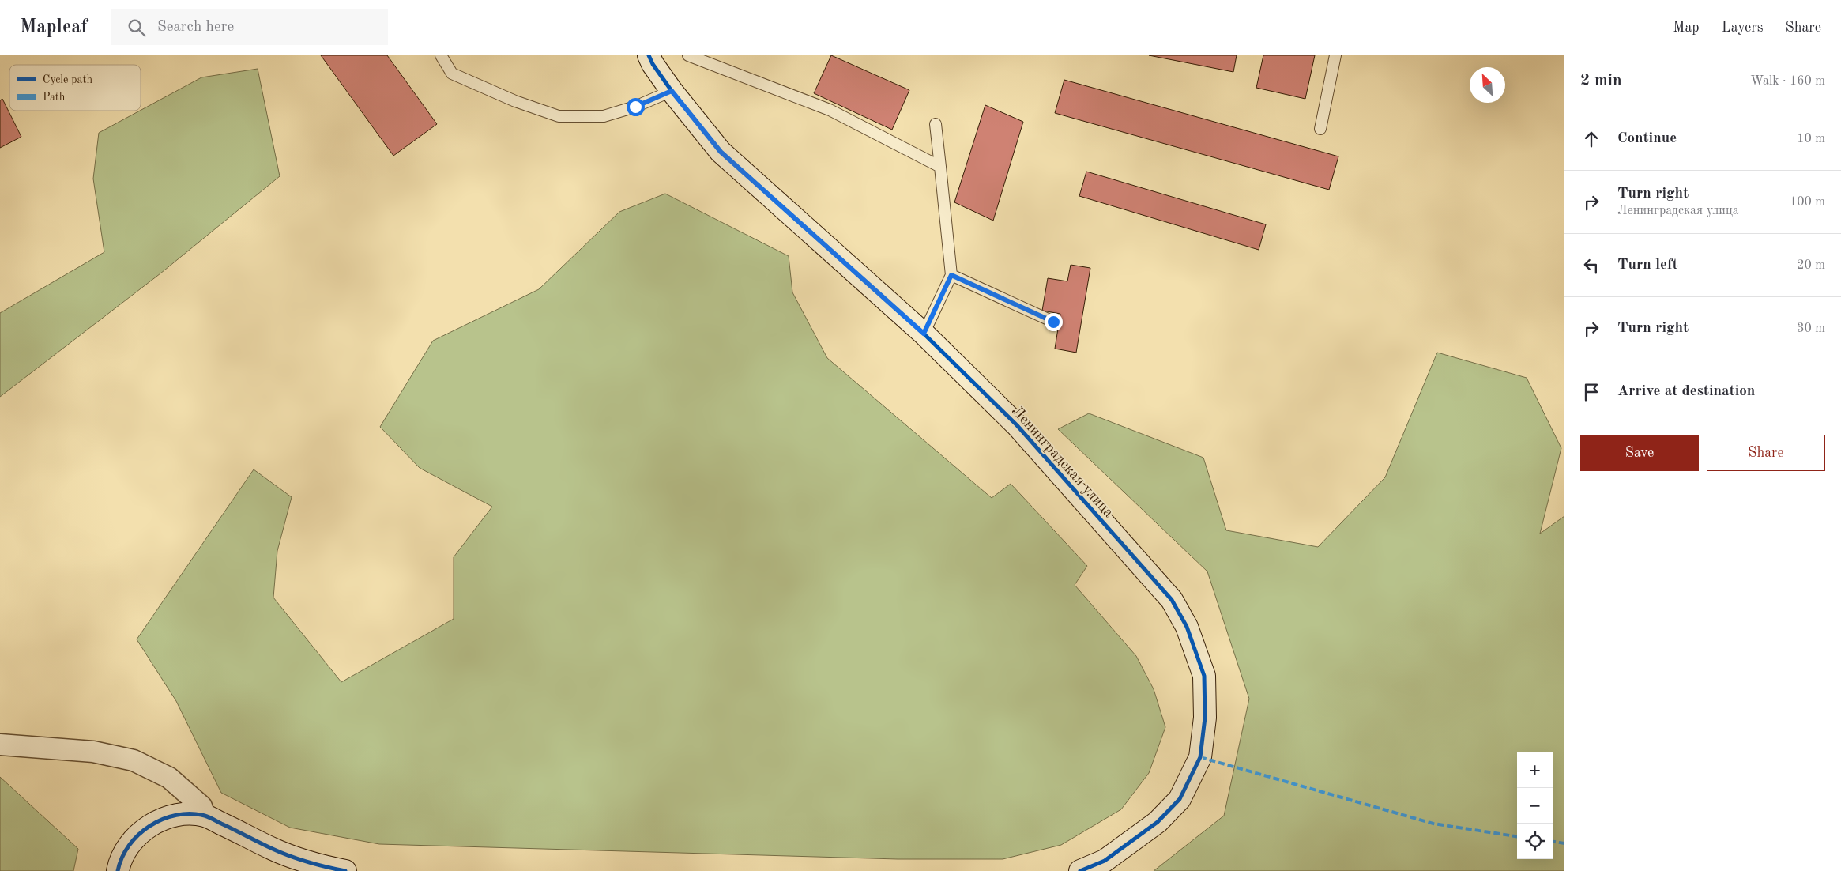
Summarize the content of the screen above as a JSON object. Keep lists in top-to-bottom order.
{
  "streets": {
    "street": ["Ленинградская улица"]
  },
  "legend": ["Cycle path", "Path"],
  "north": "top left",
  "page": {
    "header": "Mapleaf",
    "search": "Search here",
    "nav": ["Map", "Layers", "Share"],
    "heading": ["2 min", "Walk · 160 m"],
    "list": [
      ["Continue", "10 m"],
      ["Turn right", "Ленинградская улица", "100 m"],
      ["Turn left", "20 m"],
      ["Turn right", "30 m"],
      "Arrive at destination"
    ],
    "buttons": ["Save", "Share"],
    "map_buttons": ["+", "−"]
  }
}
